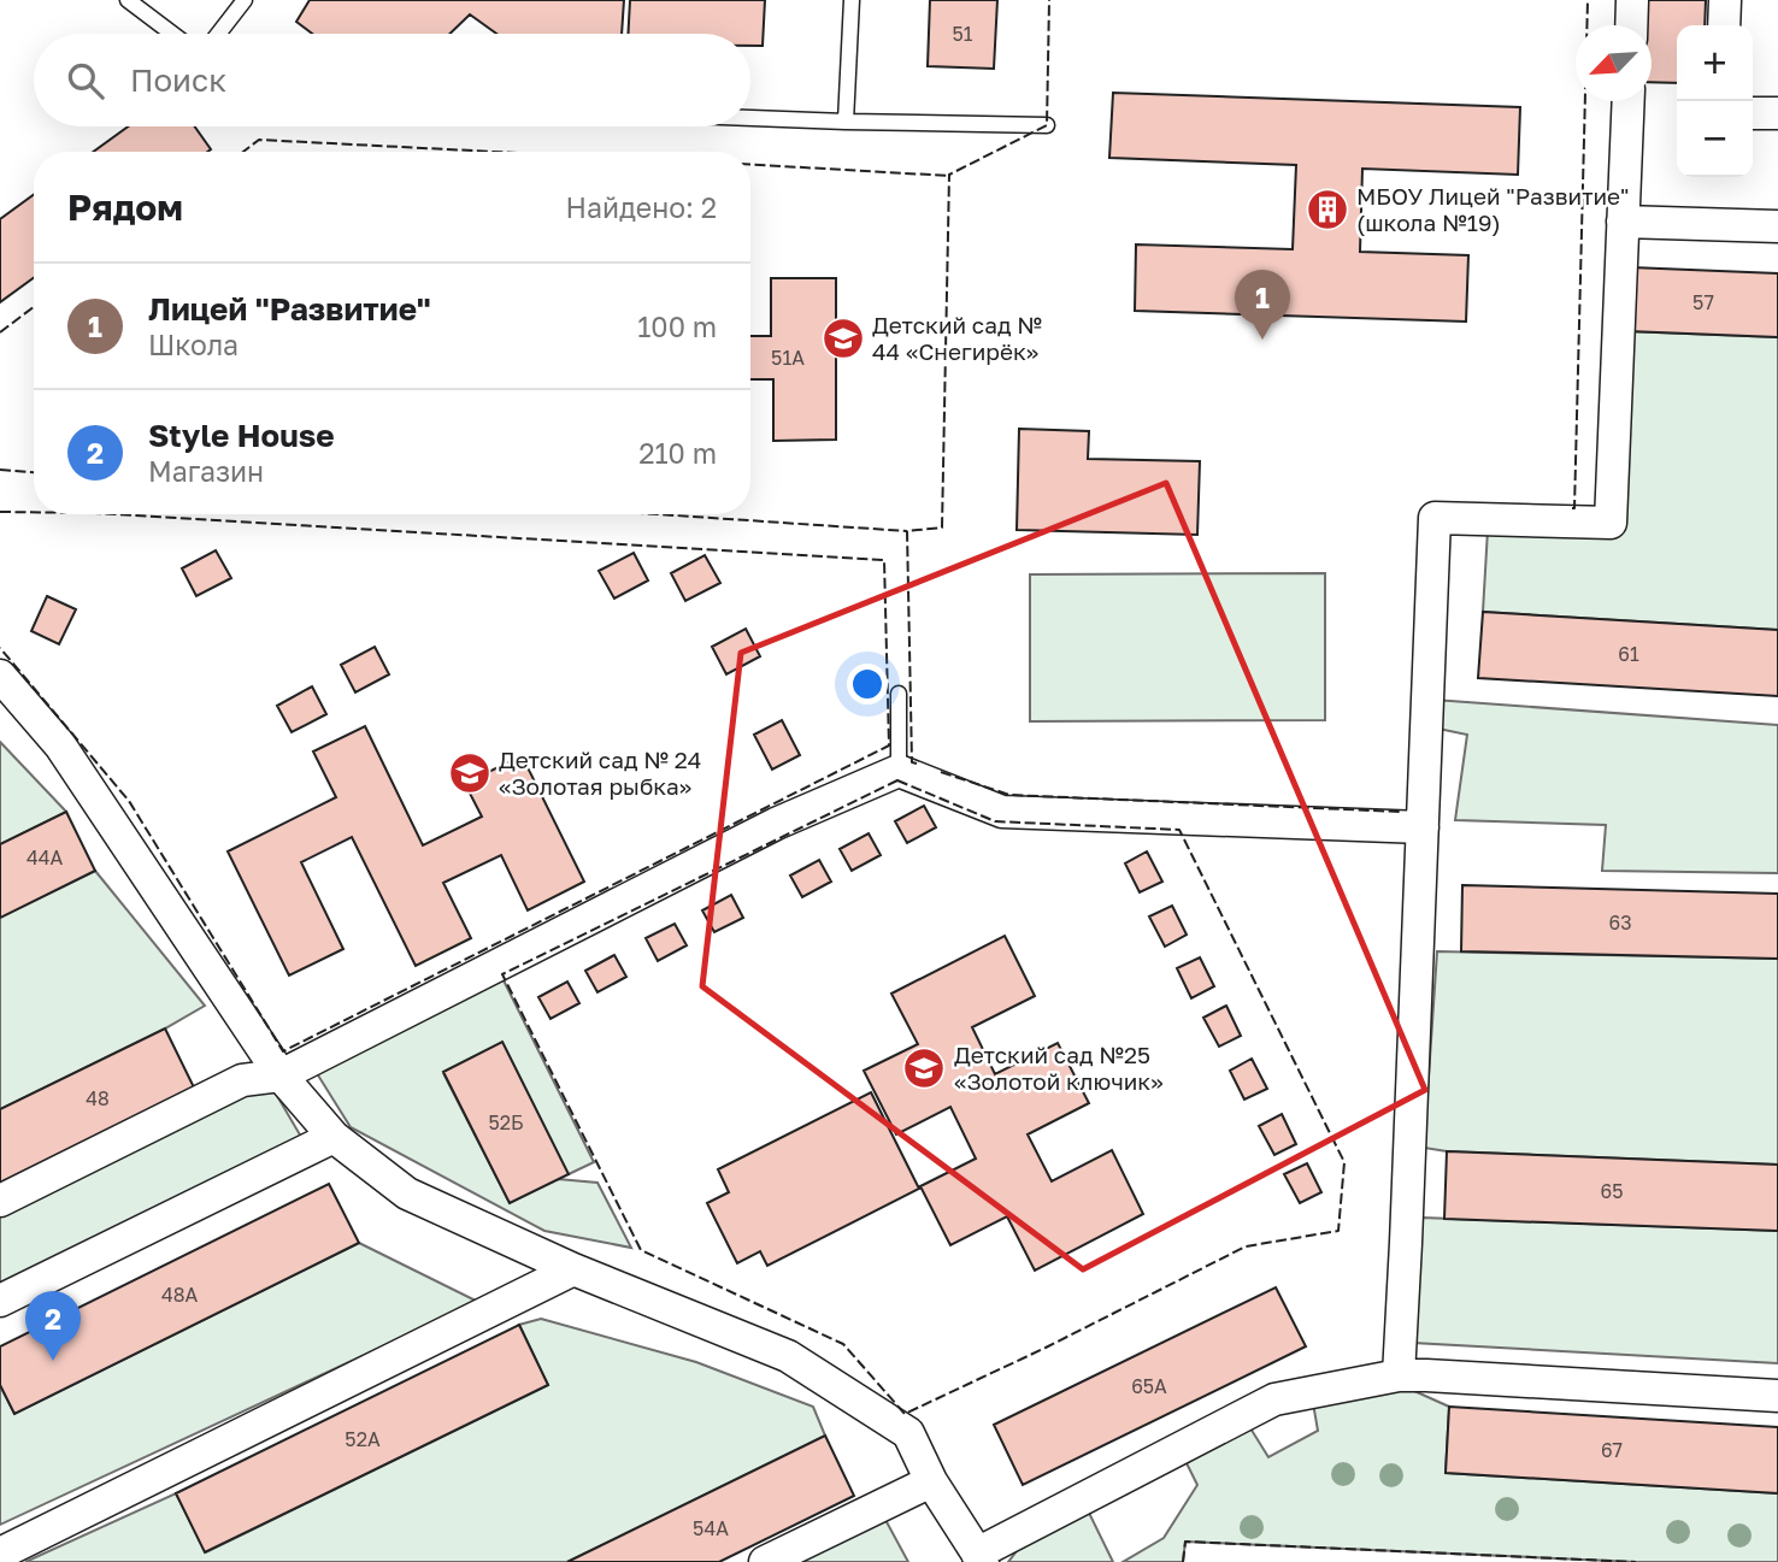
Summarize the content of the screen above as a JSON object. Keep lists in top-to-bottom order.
{
  "places": {
    "building": ["МБОУ Лицей \"Развитие\" (школа №19)"],
    "school or university": ["Детский сад № 44 «Снегирёк»", "Детский сад № 24 «Золотая рыбка»", "Детский сад №25 «Золотой ключик»"]
  },
  "house_numbers": [
    "51",
    "57",
    "51А",
    "61",
    "44А",
    "63",
    "48",
    "52Б",
    "65",
    "48А",
    "65А",
    "52А",
    "67",
    "54А"
  ],
  "north": "bottom left",
  "page": {
    "map_buttons": ["+", "−"],
    "search": "Поиск",
    "heading": ["Рядом", "Найдено: 2"],
    "list": [
      {
        "mark": "1",
        "name": "Лицей \"Развитие\"",
        "note": "Школа",
        "value": "100 m"
      },
      {
        "mark": "2",
        "name": "Style House",
        "note": "Магазин",
        "value": "210 m"
      }
    ],
    "pins": ["1", "2"]
  }
}
